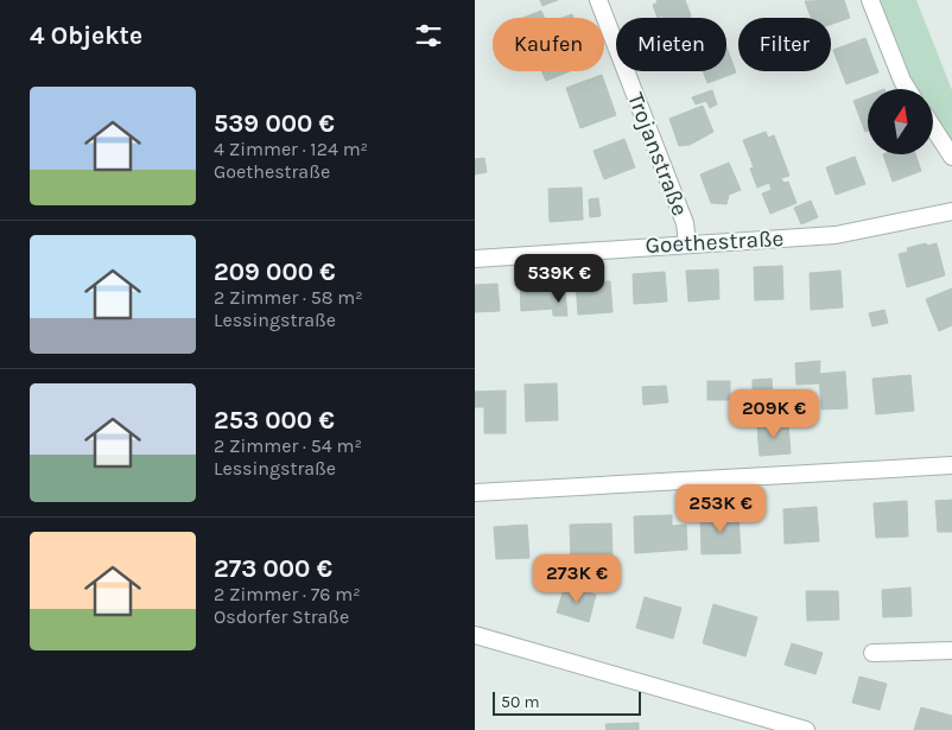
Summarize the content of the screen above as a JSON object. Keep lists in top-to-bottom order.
{
  "streets": {
    "street": ["Trojanstraße", "Goethestraße"]
  },
  "crossings": [
    ["Trojanstraße", "Goethestraße"]
  ],
  "scale_bar": "50 m",
  "north": "top",
  "page": {
    "heading": "4 Objekte",
    "chip": ["Kaufen", "Mieten", "Filter"],
    "list": [
      {
        "name": "539 000 €",
        "note": "4 Zimmer · 124 m² · Goethestraße"
      },
      {
        "name": "209 000 €",
        "note": "2 Zimmer · 58 m² · Lessingstraße"
      },
      {
        "name": "253 000 €",
        "note": "2 Zimmer · 54 m² · Lessingstraße"
      },
      {
        "name": "273 000 €",
        "note": "2 Zimmer · 76 m² · Osdorfer Straße"
      }
    ],
    "price": [
      "539K €",
      "209K €",
      "253K €",
      "273K €"
    ],
    "scale": "50 m"
  }
}
